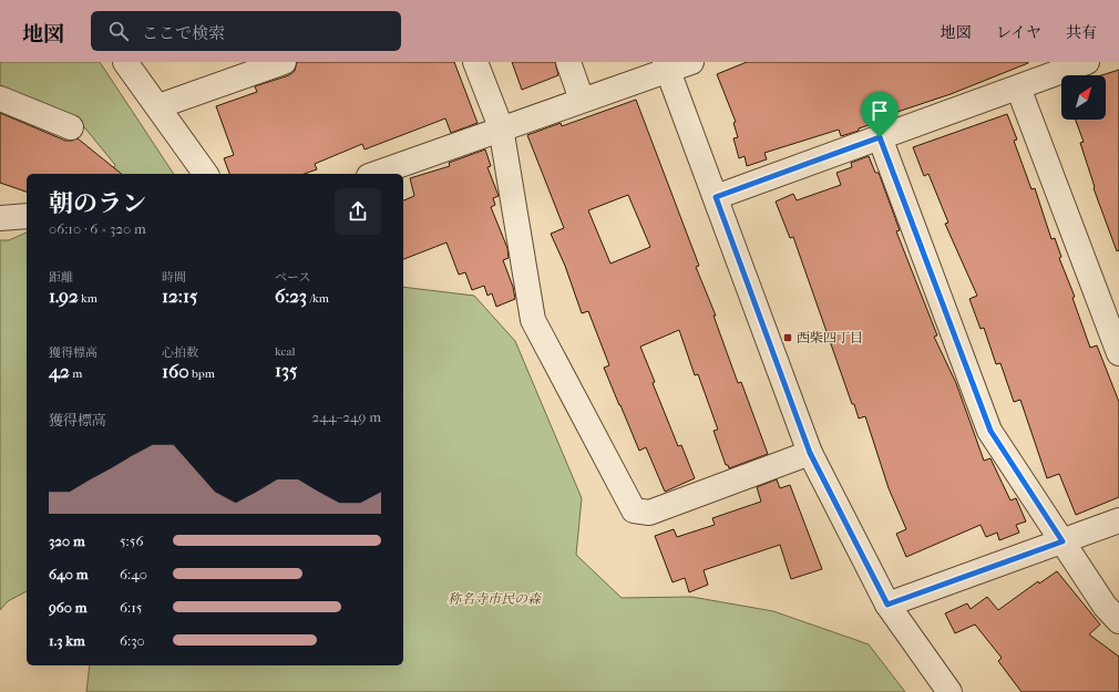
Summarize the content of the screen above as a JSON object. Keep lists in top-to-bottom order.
{
  "parks": ["称名寺市民の森"],
  "places": {
    "transit": ["西柴四丁目"]
  },
  "north": "top right",
  "page": {
    "header": "地図",
    "search": "ここで検索",
    "nav": ["地図", "レイヤ", "共有"],
    "heading": ["朝のラン", "06:10 · 6 × 320 m"],
    "stats": [
      ["距離", "1.92 km"],
      ["時間", "12:15"],
      ["ペース", "6:23 /km"],
      ["獲得標高", "42 m"],
      ["心拍数", "160 bpm"],
      ["kcal", "135"]
    ],
    "chart": ["獲得標高", "244–249 m"],
    "list": [
      {
        "name": "320 m",
        "note": "5:56"
      },
      {
        "name": "640 m",
        "note": "6:40"
      },
      {
        "name": "960 m",
        "note": "6:15"
      },
      {
        "name": "1.3 km",
        "note": "6:30"
      }
    ]
  }
}
